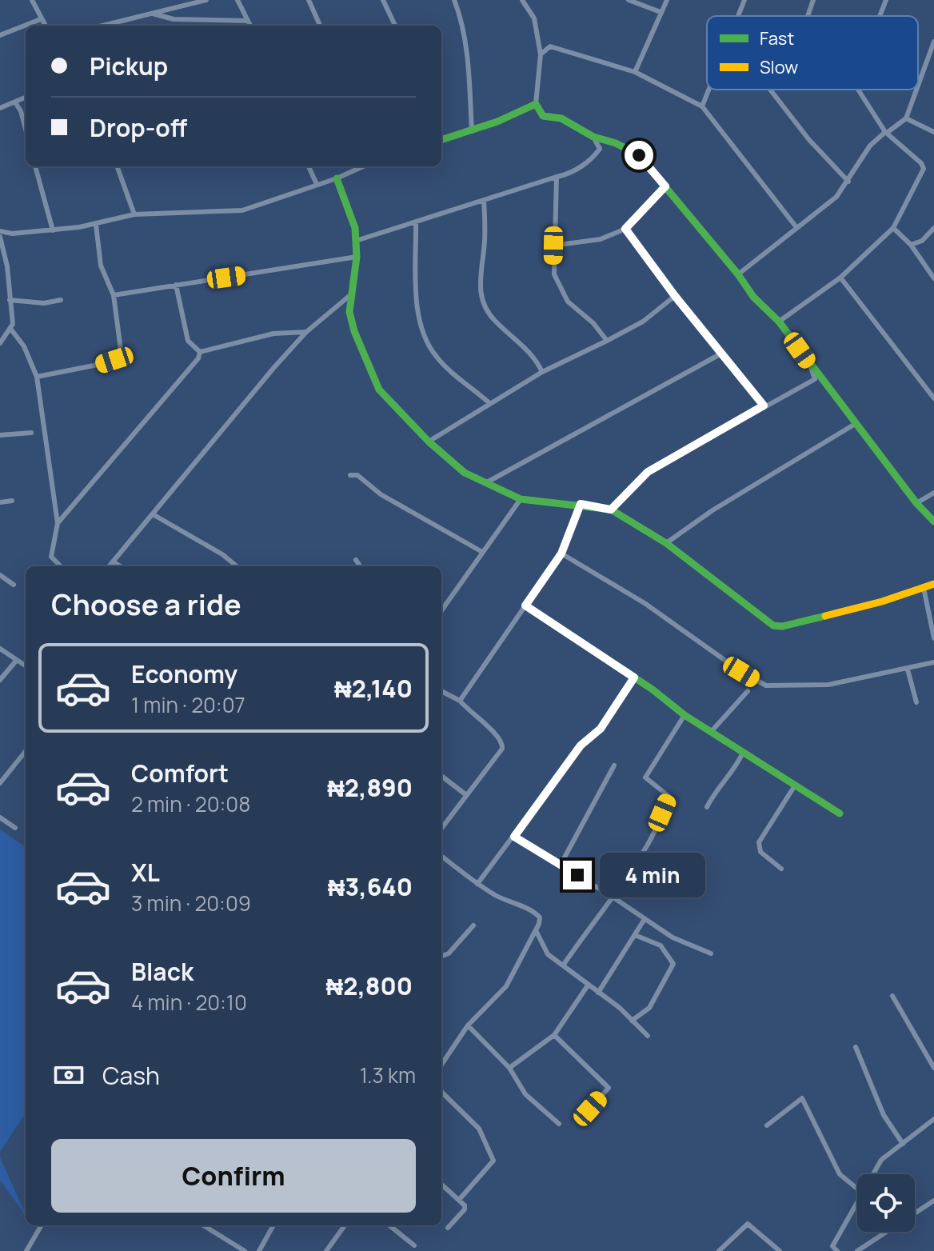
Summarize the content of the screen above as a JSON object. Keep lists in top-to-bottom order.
{
  "legend": ["Fast", "Slow"],
  "page": {
    "banner": ["Pickup", "Drop-off"],
    "heading": "Choose a ride",
    "list": [
      {
        "name": "Economy",
        "note": "1 min · 20:07",
        "value": "₦2,140"
      },
      {
        "name": "Comfort",
        "note": "2 min · 20:08",
        "value": "₦2,890"
      },
      {
        "name": "XL",
        "note": "3 min · 20:09",
        "value": "₦3,640"
      },
      {
        "name": "Black",
        "note": "4 min · 20:10",
        "value": "₦2,800"
      }
    ],
    "bubble": "4 min",
    "pay": ["Cash", "1.3 km"],
    "buttons": "Confirm"
  }
}
